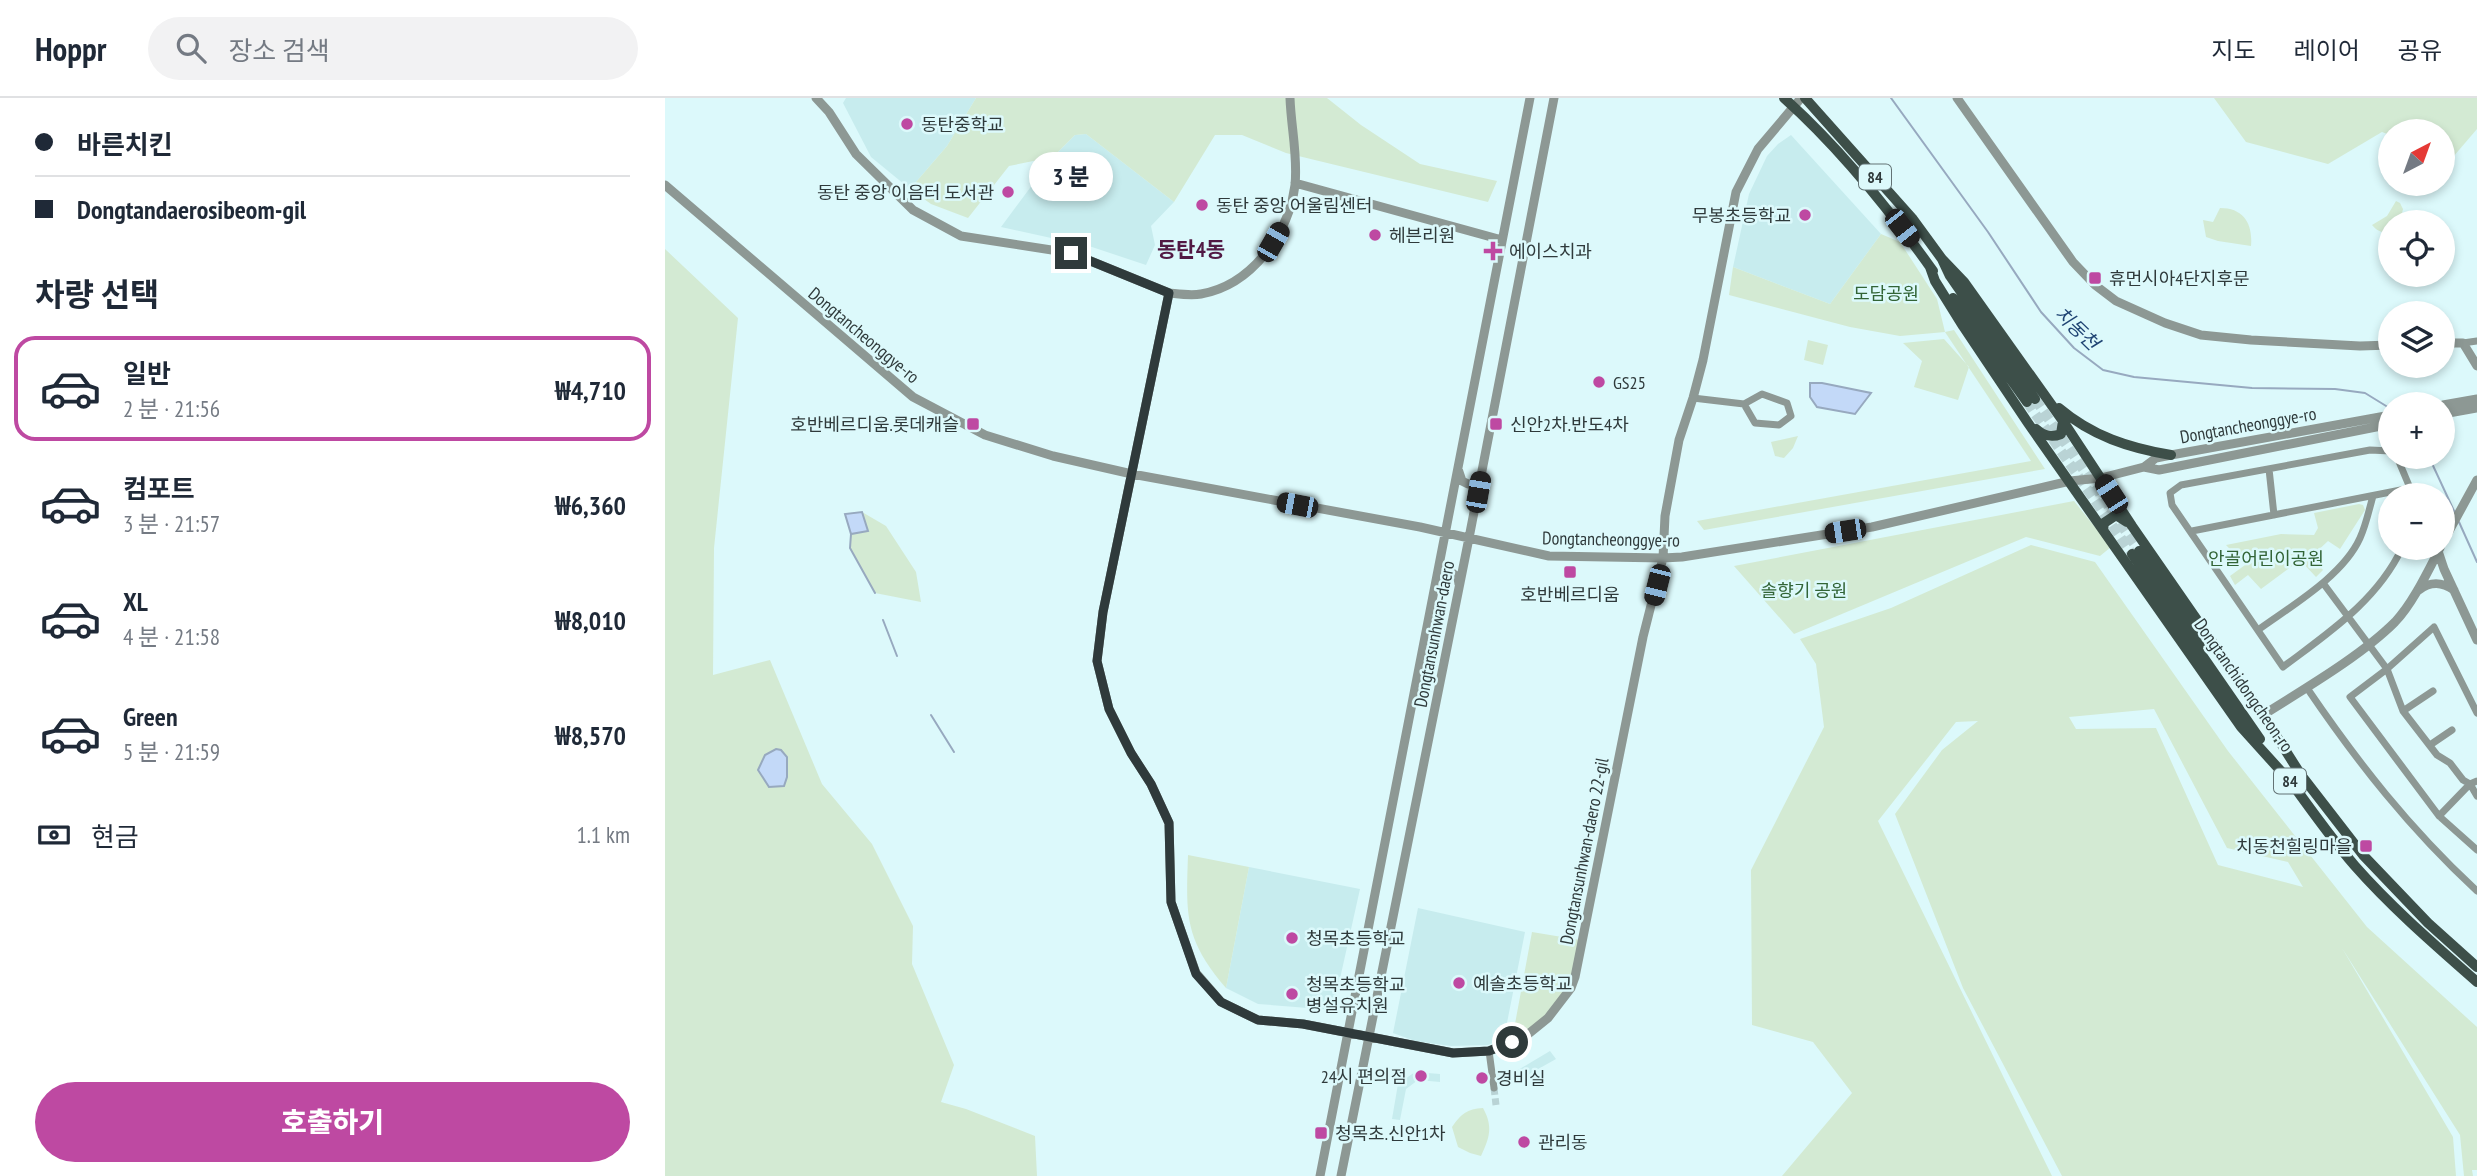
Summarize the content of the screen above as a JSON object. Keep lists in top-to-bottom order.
{
  "streets": {
    "main road": ["84", "Dongtanchidongcheon-ro"],
    "street": ["Dongtancheonggye-ro", "Dongtansunhwan-daero", "Dongtansunhwan-daero 22-gil"]
  },
  "crossings": [
    ["84", "Dongtansunhwan-daero 22-gil"],
    ["Dongtancheonggye-ro", "Dongtansunhwan-daero"],
    ["Dongtancheonggye-ro", "Dongtansunhwan-daero 22-gil"],
    ["Dongtansunhwan-daero", "Dongtansunhwan-daero 22-gil"]
  ],
  "districts": ["동탄4동"],
  "water": ["치동천"],
  "parks": ["도담공원", "안골어린이공원", "솔향기 공원"],
  "places": {
    "other": [
      "동탄중학교",
      "동탄 중앙 이음터 도서관",
      "동탄 중앙 어울림센터",
      "무봉초등학교",
      "헤븐리원",
      "GS25",
      "청목초등학교",
      "예솔초등학교",
      "청목초등학교 병설유치원",
      "24시 편의점",
      "경비실",
      "관리동"
    ],
    "health": ["에이스치과"],
    "transit": [
      "휴먼시아4단지후문",
      "호반베르디움.롯데캐슬",
      "신안2차.반도4차",
      "호반베르디움",
      "치동천힐링마을",
      "청목초.신안1차"
    ]
  },
  "north": "top right",
  "page": {
    "header": "Hoppr",
    "search": "장소 검색",
    "nav": ["지도", "레이어", "공유"],
    "banner": ["바른치킨", "Dongtandaerosibeom-gil"],
    "map_buttons": ["+", "−"],
    "bubble": "3 분",
    "heading": "차량 선택",
    "list": [
      {
        "name": "일반",
        "note": "2 분 · 21:56",
        "value": "₩4,710"
      },
      {
        "name": "컴포트",
        "note": "3 분 · 21:57",
        "value": "₩6,360"
      },
      {
        "name": "XL",
        "note": "4 분 · 21:58",
        "value": "₩8,010"
      },
      {
        "name": "Green",
        "note": "5 분 · 21:59",
        "value": "₩8,570"
      }
    ],
    "pay": ["현금", "1.1 km"],
    "buttons": "호출하기"
  }
}
